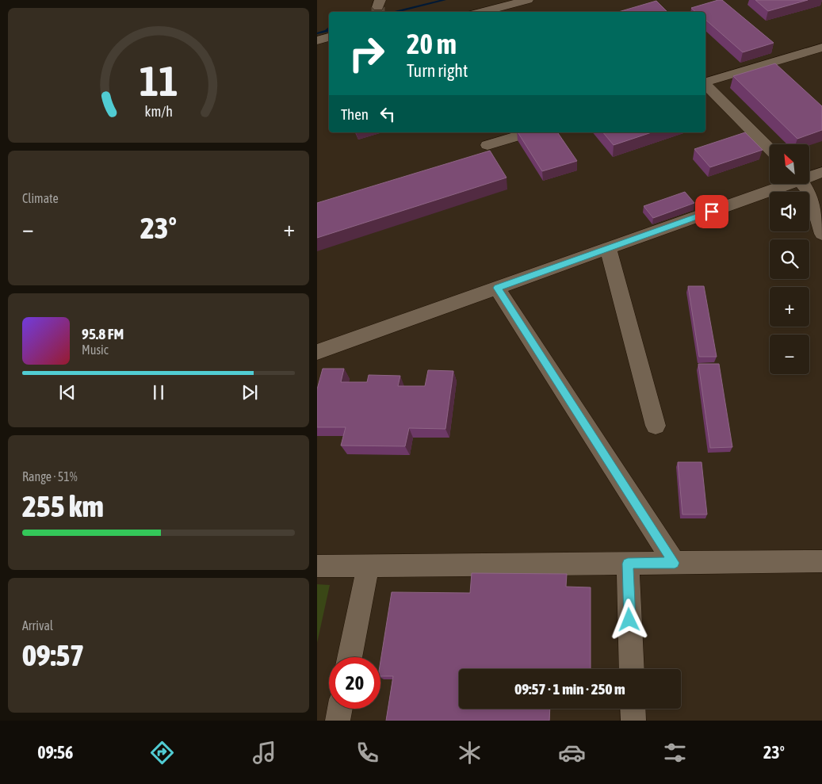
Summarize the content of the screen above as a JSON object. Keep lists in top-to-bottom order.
{
  "north": "top left",
  "page": {
    "turn": ["20 m", "Turn right"],
    "then": "Then",
    "map_buttons": ["+", "−"],
    "tile": [
      "Climate",
      ["Range · 51%", "255 km"],
      ["Arrival", "09:57"]
    ],
    "heat": ["−", "23°", "+"],
    "song": ["95.8 FM", "Music"],
    "limit": "20",
    "trip": "09:57 · 1 min · 250 m",
    "tabs": ["09:56", "23°"],
    "gauge": ["11", "km/h"]
  }
}
